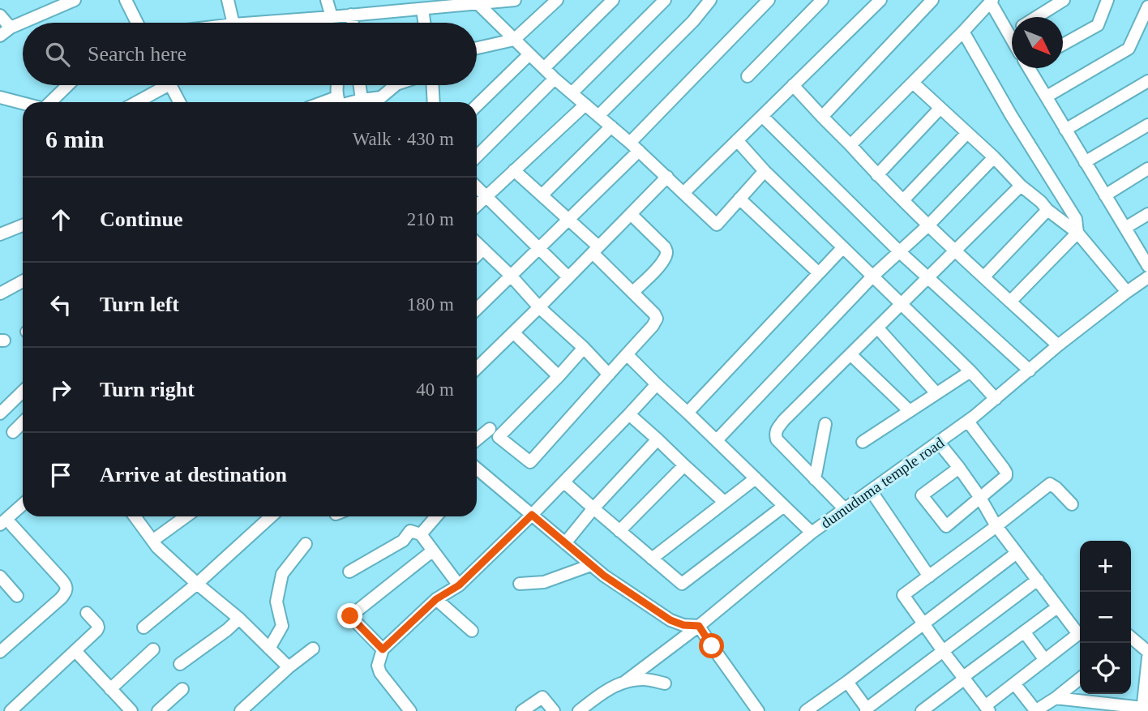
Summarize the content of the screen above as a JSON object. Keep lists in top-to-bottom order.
{
  "streets": {
    "street": ["dumuduma temple road"]
  },
  "north": "bottom right",
  "page": {
    "search": "Search here",
    "heading": ["6 min", "Walk · 430 m"],
    "list": [
      ["Continue", "210 m"],
      ["Turn left", "180 m"],
      ["Turn right", "40 m"],
      "Arrive at destination"
    ],
    "map_buttons": ["+", "−"]
  }
}
